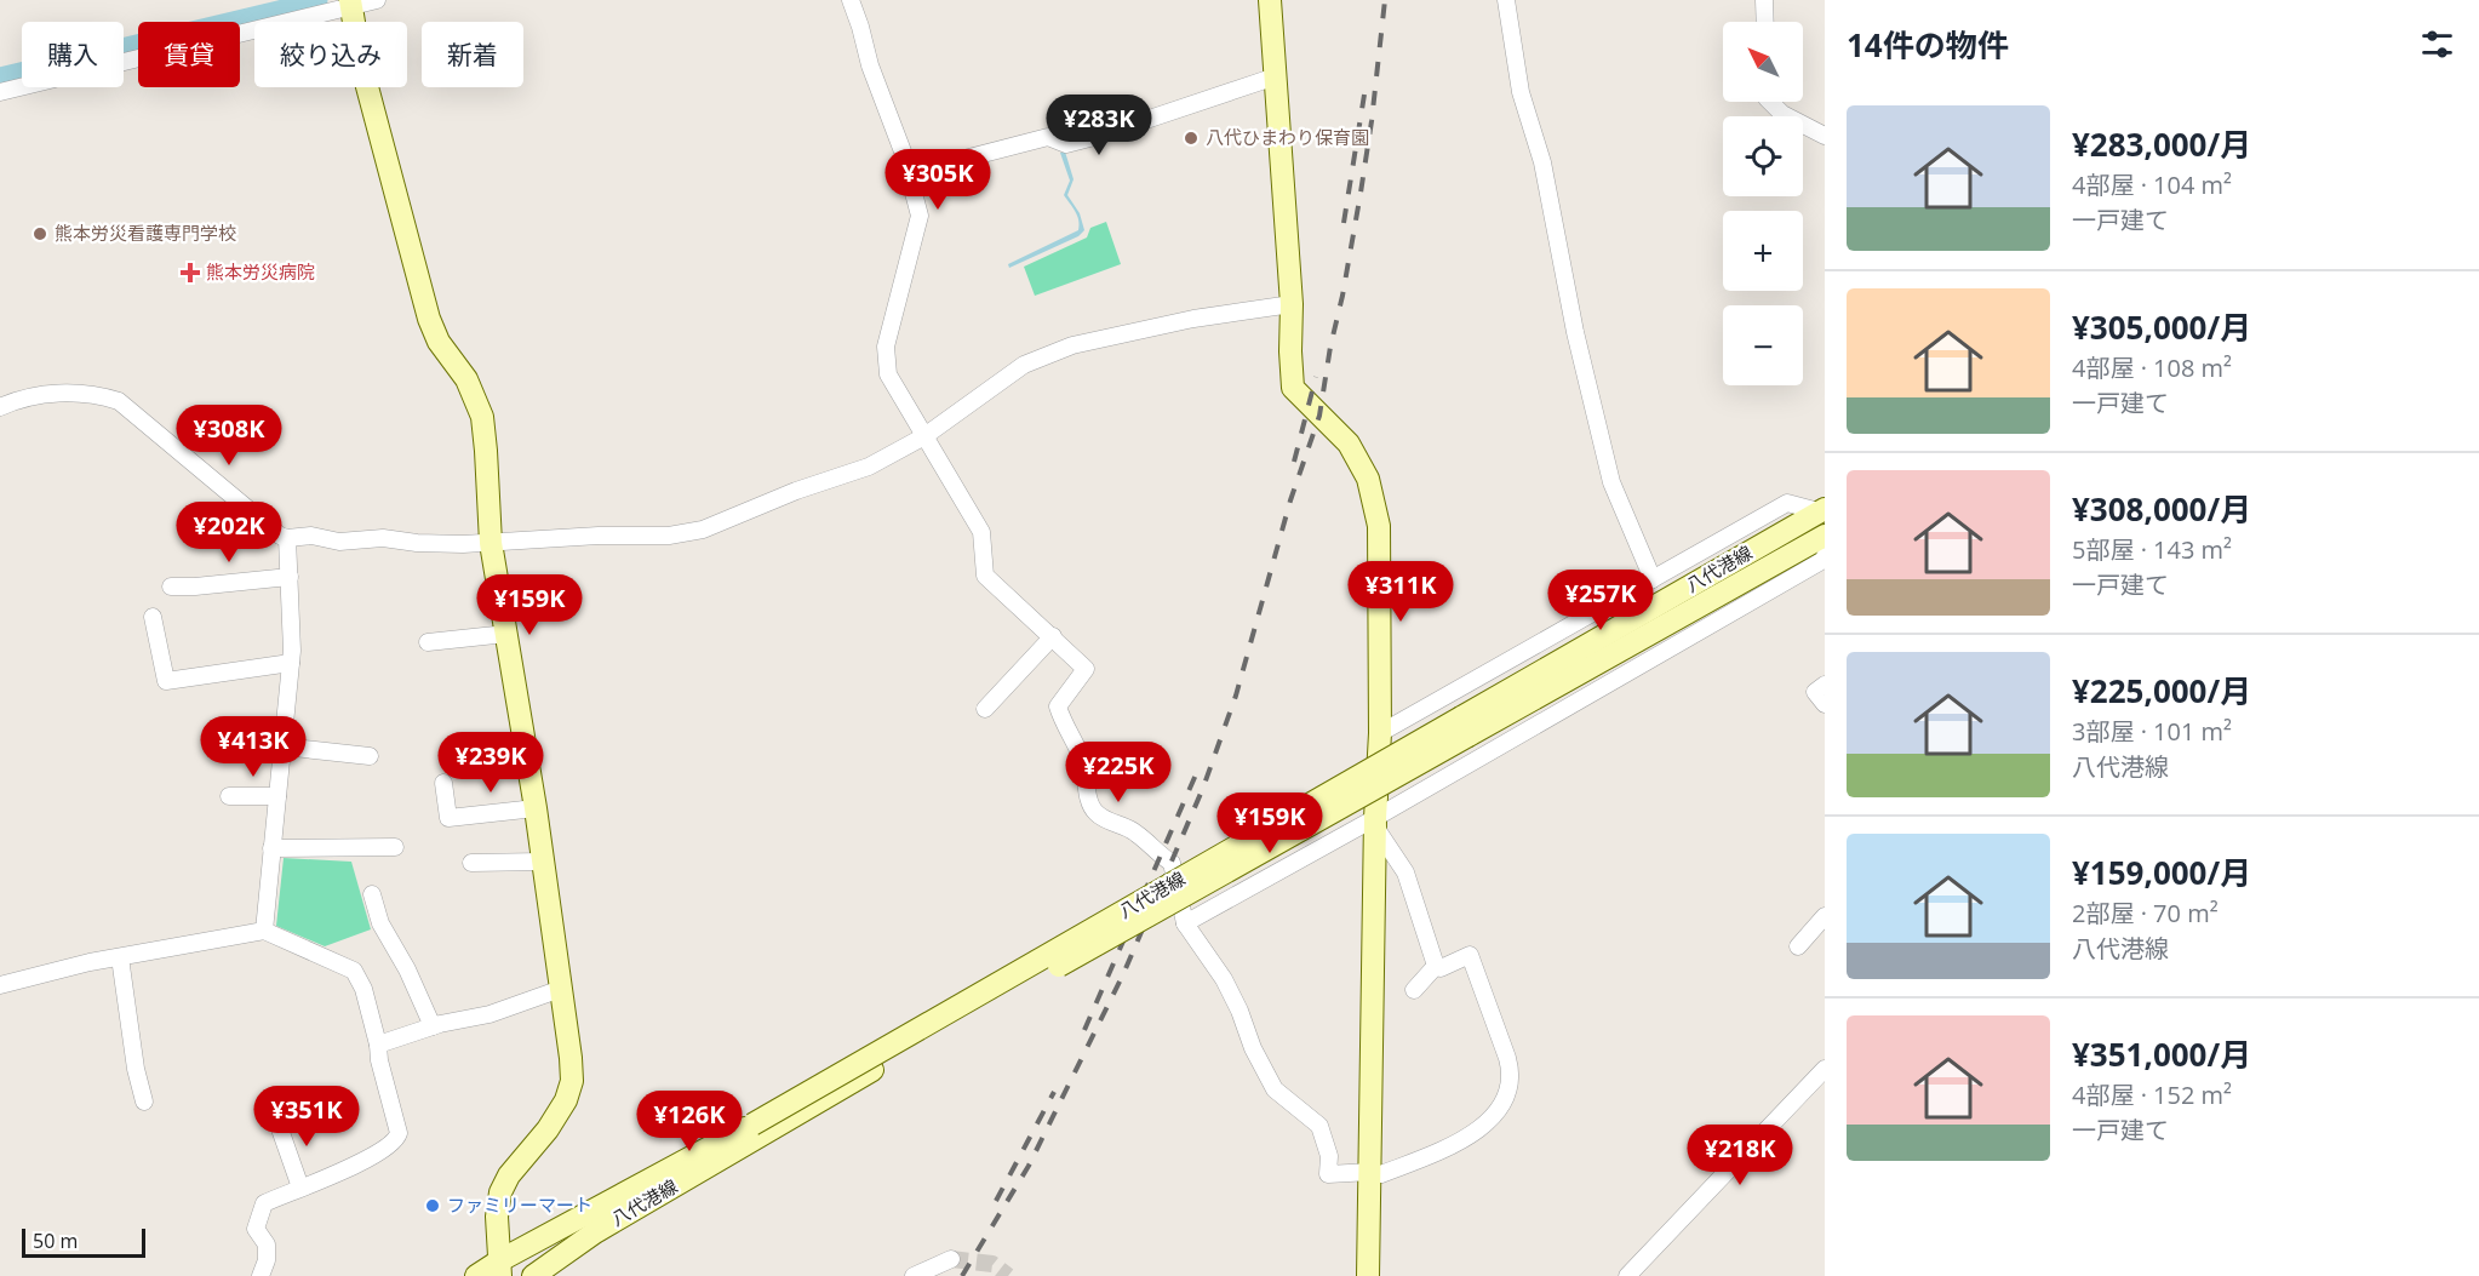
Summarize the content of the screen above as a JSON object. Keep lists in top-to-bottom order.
{
  "streets": {
    "main road": ["八代港線"]
  },
  "places": {
    "other": ["八代ひまわり保育園", "熊本労災看護専門学校", "ファミリーマート"],
    "health": ["熊本労災病院"]
  },
  "scale_bar": "50 m",
  "north": "top left",
  "page": {
    "heading": "14件の物件",
    "map_buttons": ["+", "−"],
    "chip": [
      "購入",
      "賃貸",
      "絞り込み",
      "新着"
    ],
    "list": [
      {
        "name": "¥283,000/月",
        "note": "4部屋 · 104 m² · 一戸建て"
      },
      {
        "name": "¥305,000/月",
        "note": "4部屋 · 108 m² · 一戸建て"
      },
      {
        "name": "¥308,000/月",
        "note": "5部屋 · 143 m² · 一戸建て"
      },
      {
        "name": "¥225,000/月",
        "note": "3部屋 · 101 m² · 八代港線"
      },
      {
        "name": "¥159,000/月",
        "note": "2部屋 · 70 m² · 八代港線"
      },
      {
        "name": "¥351,000/月",
        "note": "4部屋 · 152 m² · 一戸建て"
      }
    ],
    "price": [
      "¥283K",
      "¥305K",
      "¥308K",
      "¥202K",
      "¥311K",
      "¥257K",
      "¥159K",
      "¥413K",
      "¥239K",
      "¥225K",
      "¥159K",
      "¥351K",
      "¥126K",
      "¥218K"
    ],
    "scale": "50 m"
  }
}
